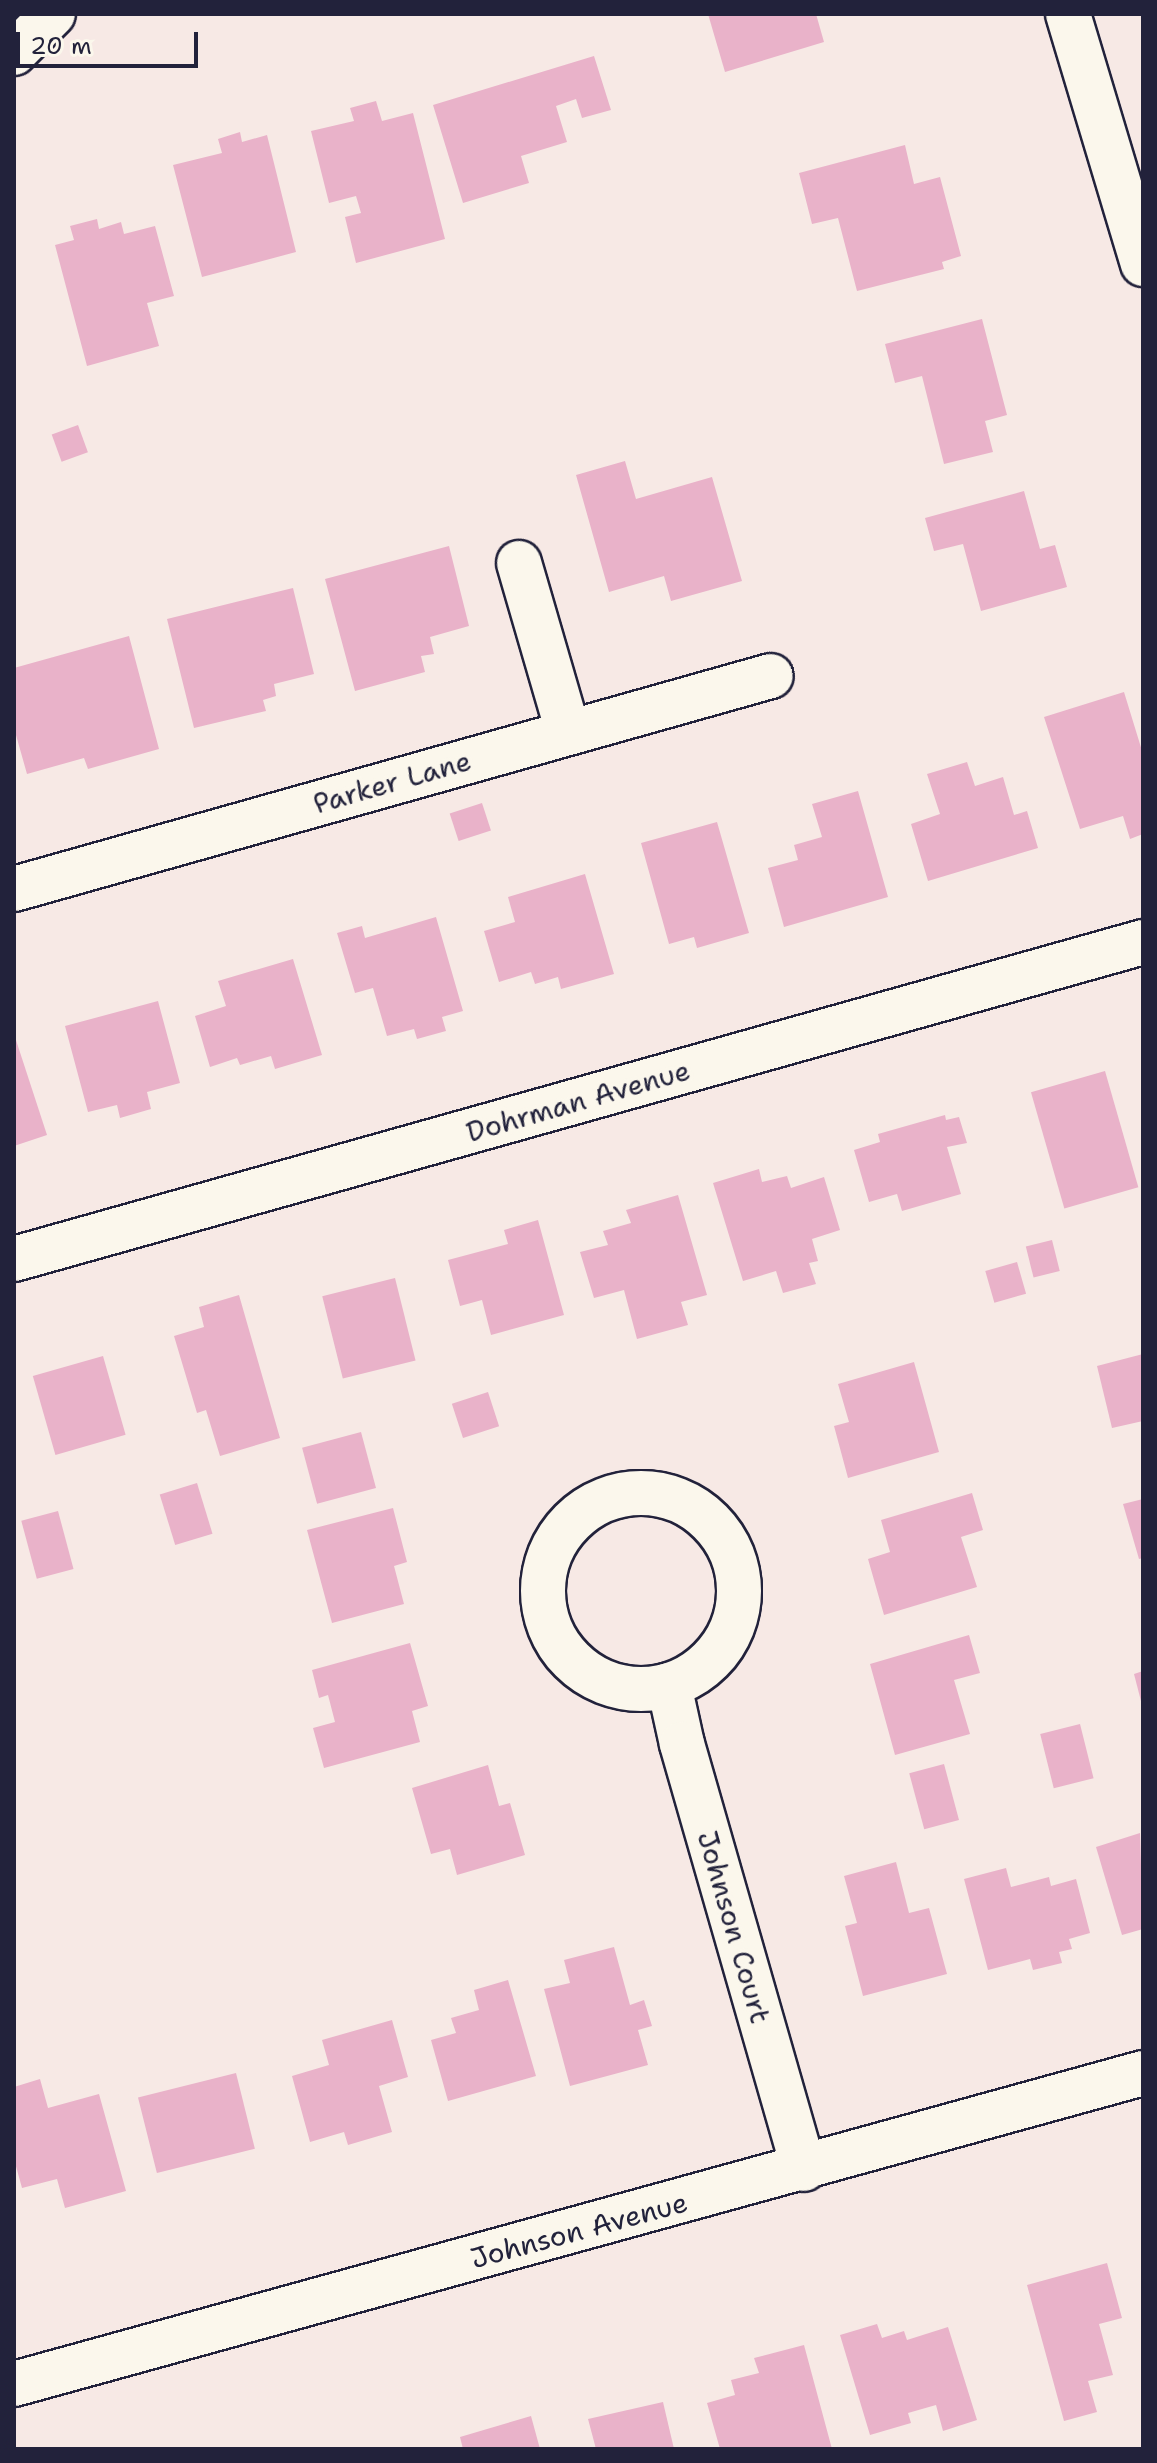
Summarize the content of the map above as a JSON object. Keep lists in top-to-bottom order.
{
  "streets": {
    "street": [
      "Parker Lane",
      "Dohrman Avenue",
      "Johnson Court",
      "Johnson Avenue"
    ]
  },
  "crossings": [
    ["Johnson Court", "Johnson Avenue"]
  ],
  "scale_bar": "20 m"
}
